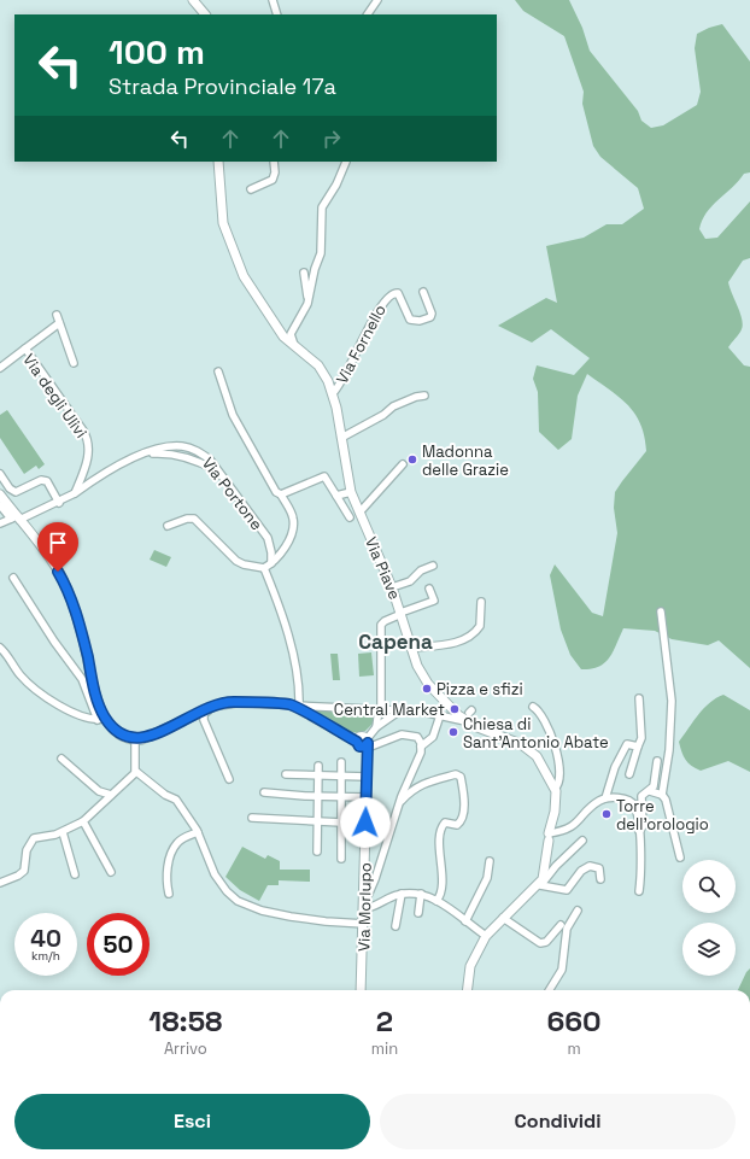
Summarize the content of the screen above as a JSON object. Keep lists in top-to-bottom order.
{
  "streets": {
    "main road": ["Via Piave", "Via Morlupo"],
    "street": ["Via Fornello", "Via degli Ulivi", "Via Portone"]
  },
  "crossings": [
    ["Via Fornello", "Via Piave"],
    ["Via degli Ulivi", "Via Portone"]
  ],
  "districts": ["Capena"],
  "places": [
    "Madonna delle Grazie",
    "Pizza e sfizi",
    "Central Market",
    "Chiesa di Sant'Antonio Abate",
    "Torre dell'orologio"
  ],
  "page": {
    "turn": ["100 m", "Strada Provinciale 17a"],
    "speed": "40 km/h",
    "limit": "50",
    "eta": [
      "18:58",
      "Arrivo",
      "2",
      "min",
      "660",
      "m"
    ],
    "buttons": ["Esci", "Condividi"]
  }
}
